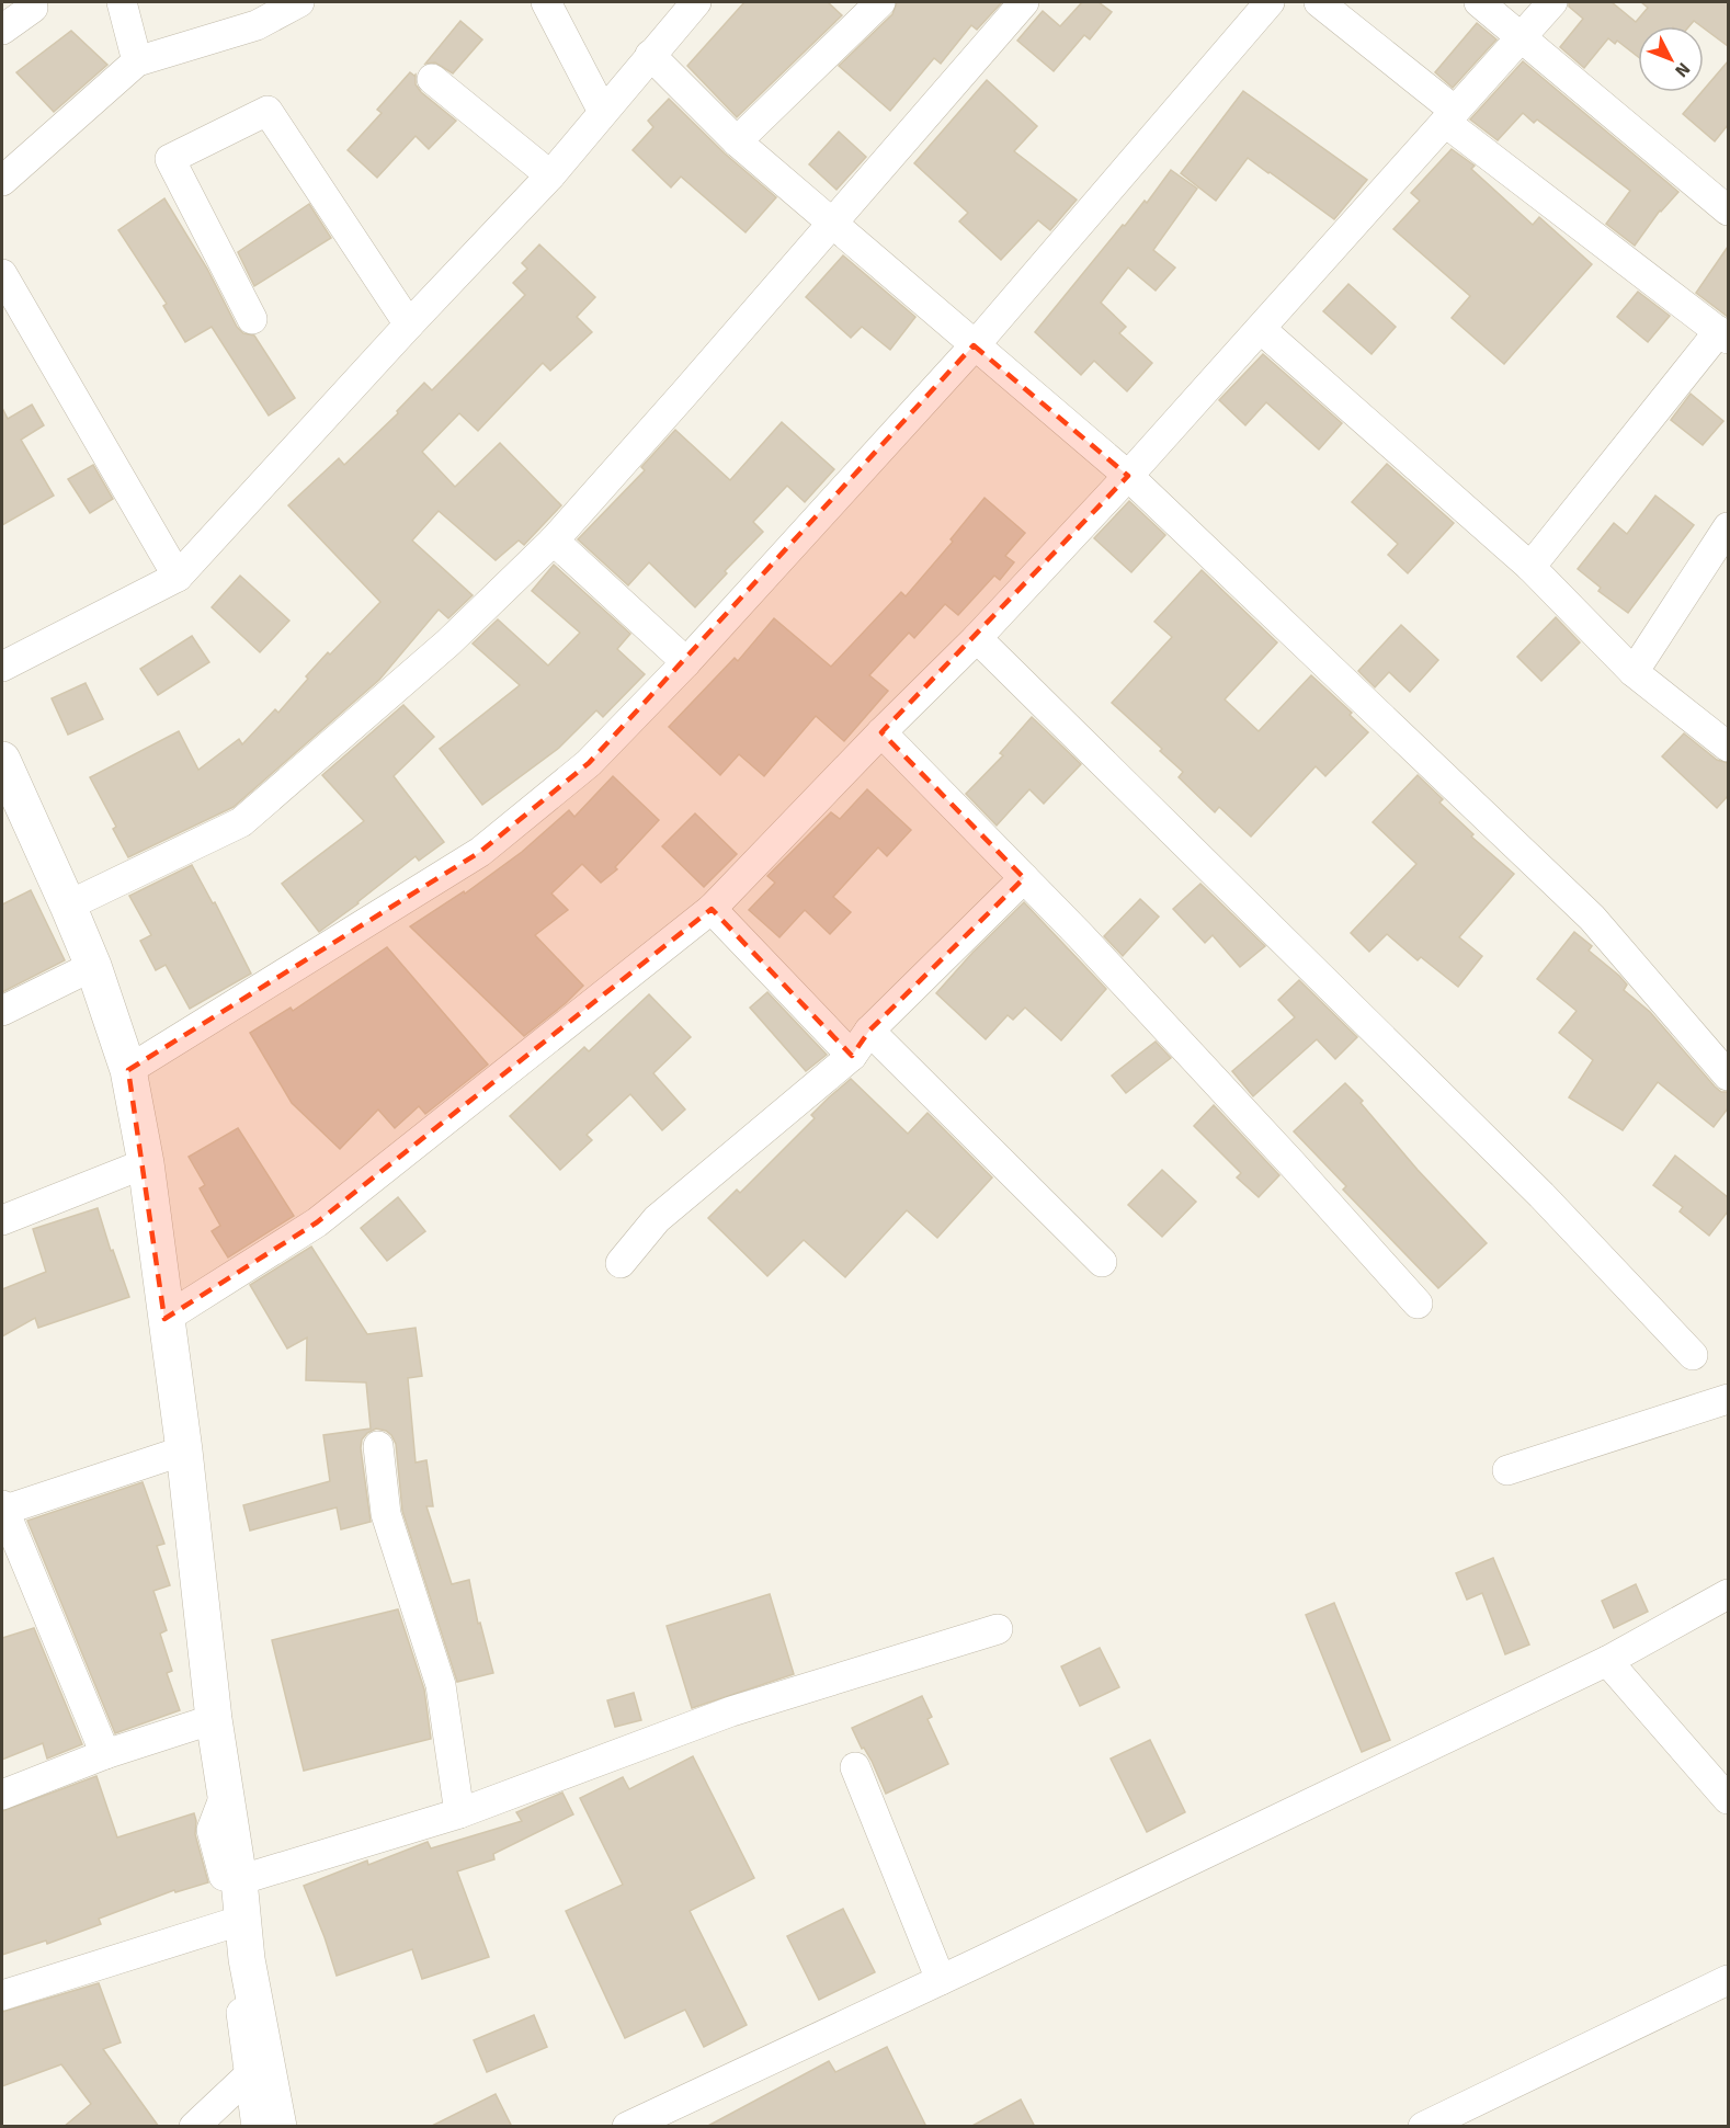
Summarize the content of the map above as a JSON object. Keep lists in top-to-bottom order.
{
  "north": "bottom right"
}
